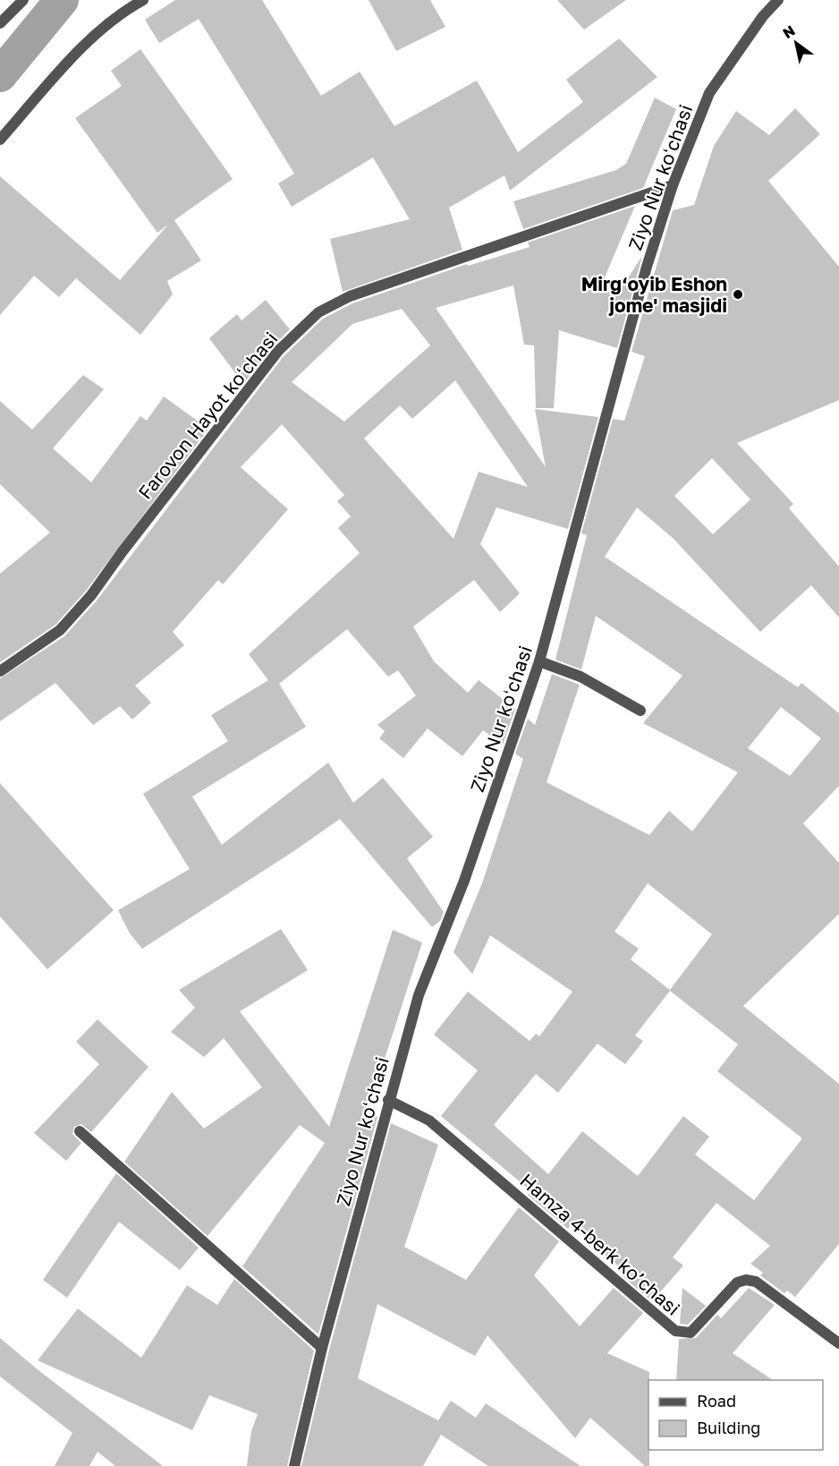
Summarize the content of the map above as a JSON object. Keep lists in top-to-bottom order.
{
  "streets": {
    "street": ["Ziyo Nur koʻchasi", "Farovon Hayot koʻchasi", "Hamza 4-berk koʼchasi"]
  },
  "crossings": [
    ["Ziyo Nur koʻchasi", "Farovon Hayot koʻchasi"],
    ["Ziyo Nur koʻchasi", "Hamza 4-berk koʼchasi"]
  ],
  "places": ["Mirg‘oyib Eshon jome' masjidi"],
  "legend": ["Road", "Building"],
  "north": "top left"
}
